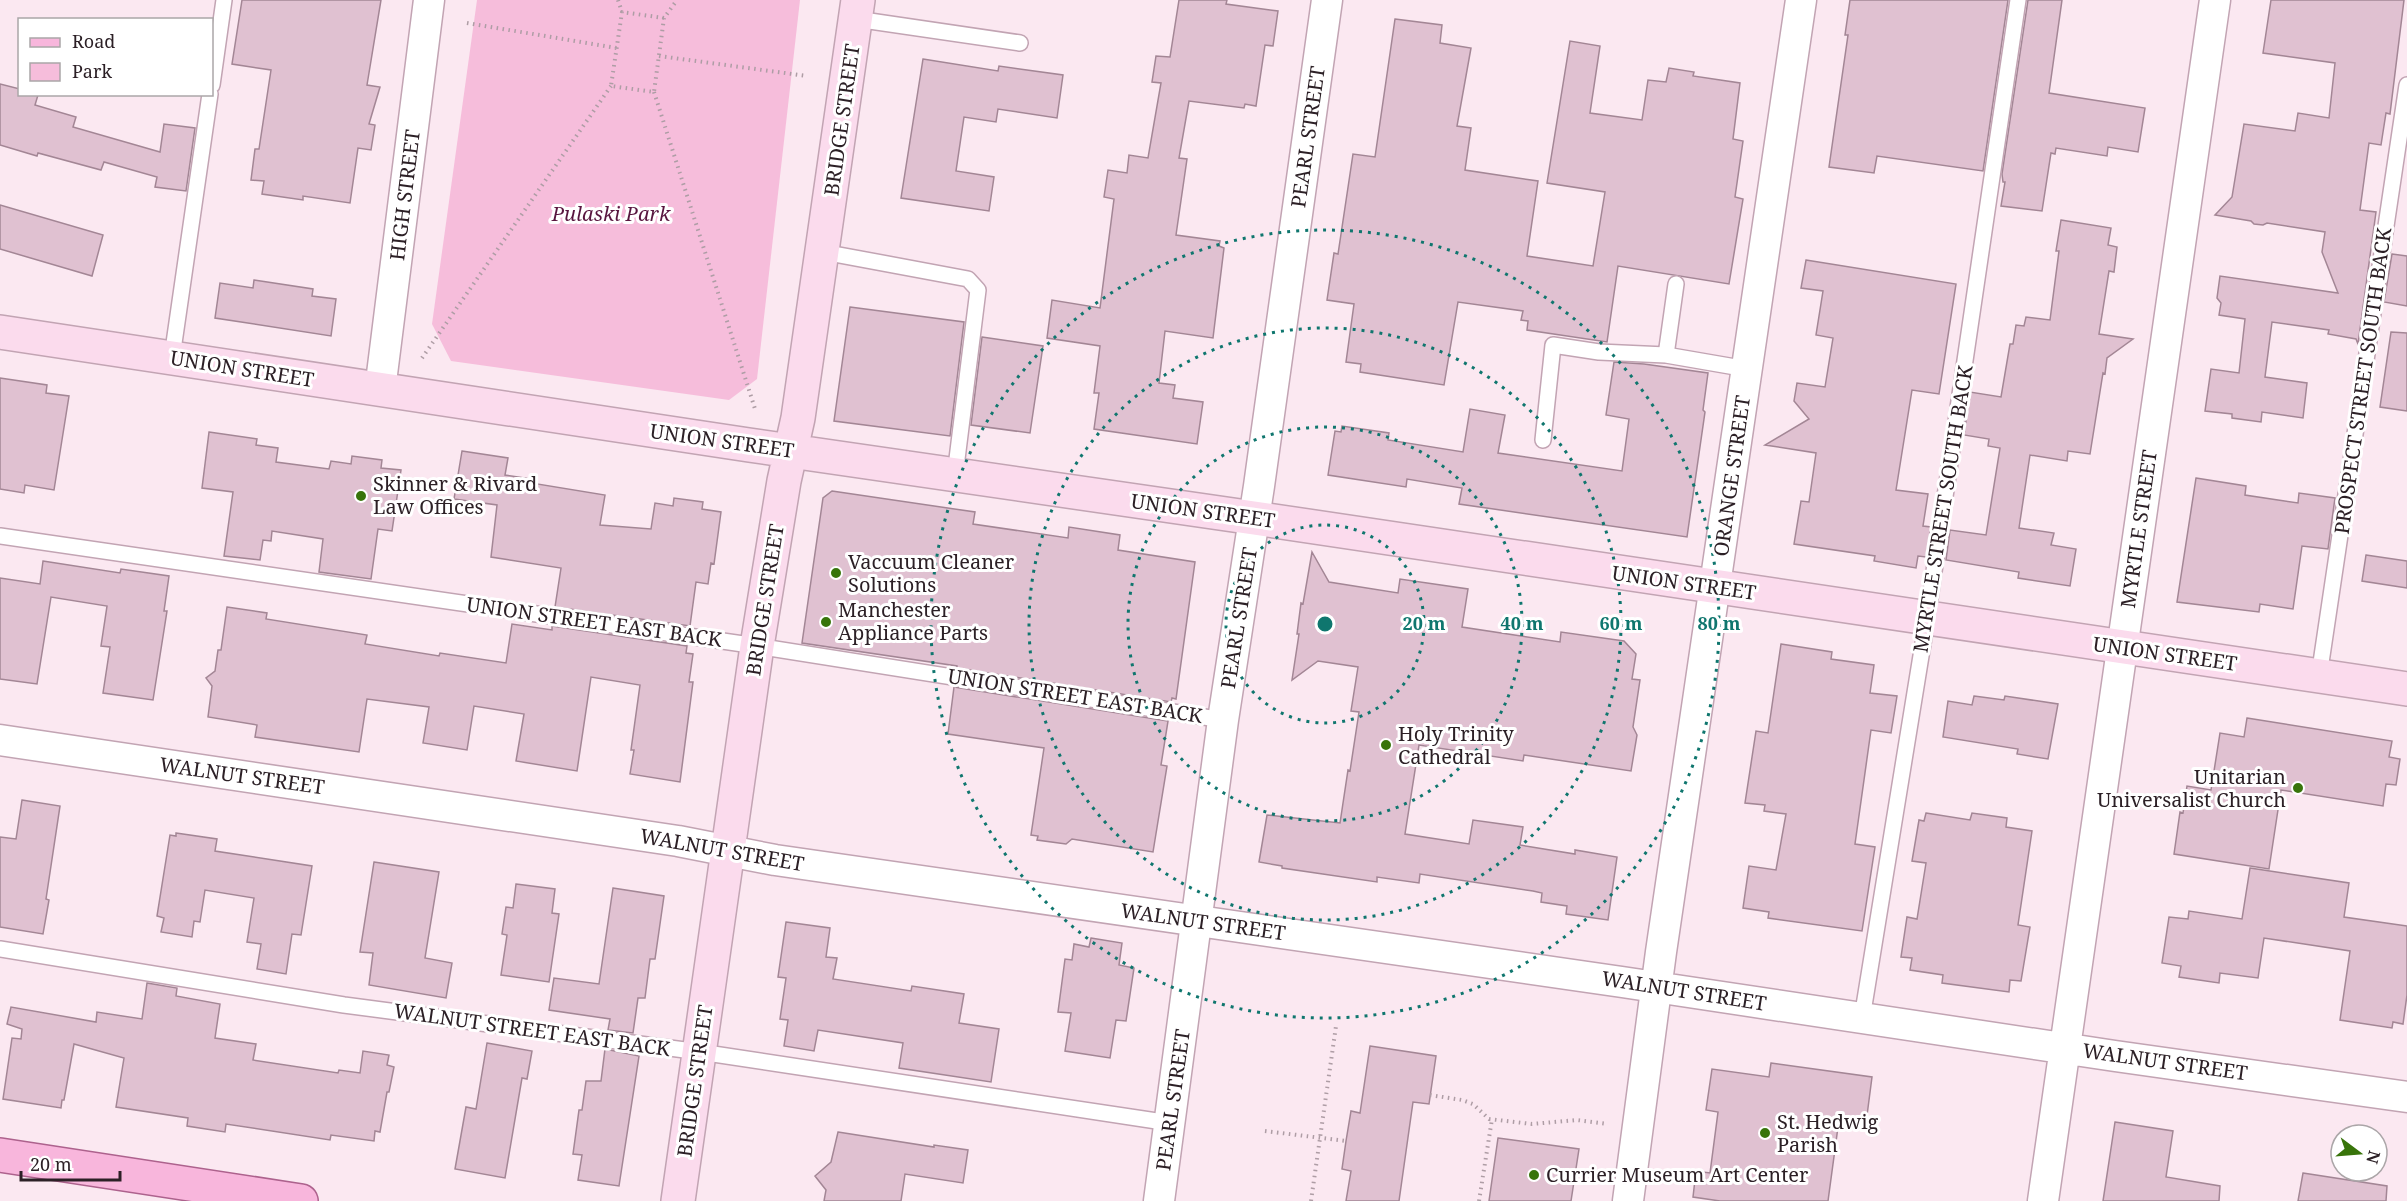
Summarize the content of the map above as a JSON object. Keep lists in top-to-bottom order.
{
  "streets": {
    "street": [
      "BRIDGE STREET",
      "PEARL STREET",
      "HIGH STREET",
      "UNION STREET",
      "ORANGE STREET",
      "MYRTLE STREET",
      "WALNUT STREET"
    ],
    "lane": [
      "PROSPECT STREET SOUTH BACK",
      "MYRTLE STREET SOUTH BACK",
      "UNION STREET EAST BACK",
      "WALNUT STREET EAST BACK"
    ]
  },
  "crossings": [
    ["BRIDGE STREET", "UNION STREET"],
    ["BRIDGE STREET", "UNION STREET EAST BACK"],
    ["BRIDGE STREET", "WALNUT STREET"],
    ["BRIDGE STREET", "WALNUT STREET EAST BACK"],
    ["PEARL STREET", "UNION STREET"],
    ["PEARL STREET", "UNION STREET EAST BACK"],
    ["PEARL STREET", "WALNUT STREET"],
    ["PEARL STREET", "WALNUT STREET EAST BACK"],
    ["HIGH STREET", "UNION STREET"],
    ["UNION STREET", "PROSPECT STREET SOUTH BACK"],
    ["UNION STREET", "ORANGE STREET"],
    ["UNION STREET", "MYRTLE STREET SOUTH BACK"],
    ["UNION STREET", "MYRTLE STREET"],
    ["ORANGE STREET", "WALNUT STREET"],
    ["MYRTLE STREET SOUTH BACK", "WALNUT STREET"],
    ["MYRTLE STREET", "WALNUT STREET"]
  ],
  "parks": ["Pulaski Park"],
  "places": [
    "Skinner & Rivard Law Offices",
    "Vaccuum Cleaner Solutions",
    "Manchester Appliance Parts",
    "Holy Trinity Cathedral",
    "Unitarian Universalist Church",
    "St. Hedwig Parish",
    "Currier Museum Art Center"
  ],
  "legend": ["Road", "Park"],
  "scale_bar": "20 m",
  "north": "right",
  "rings": [
    "20 m",
    "40 m",
    "60 m",
    "80 m"
  ]
}
